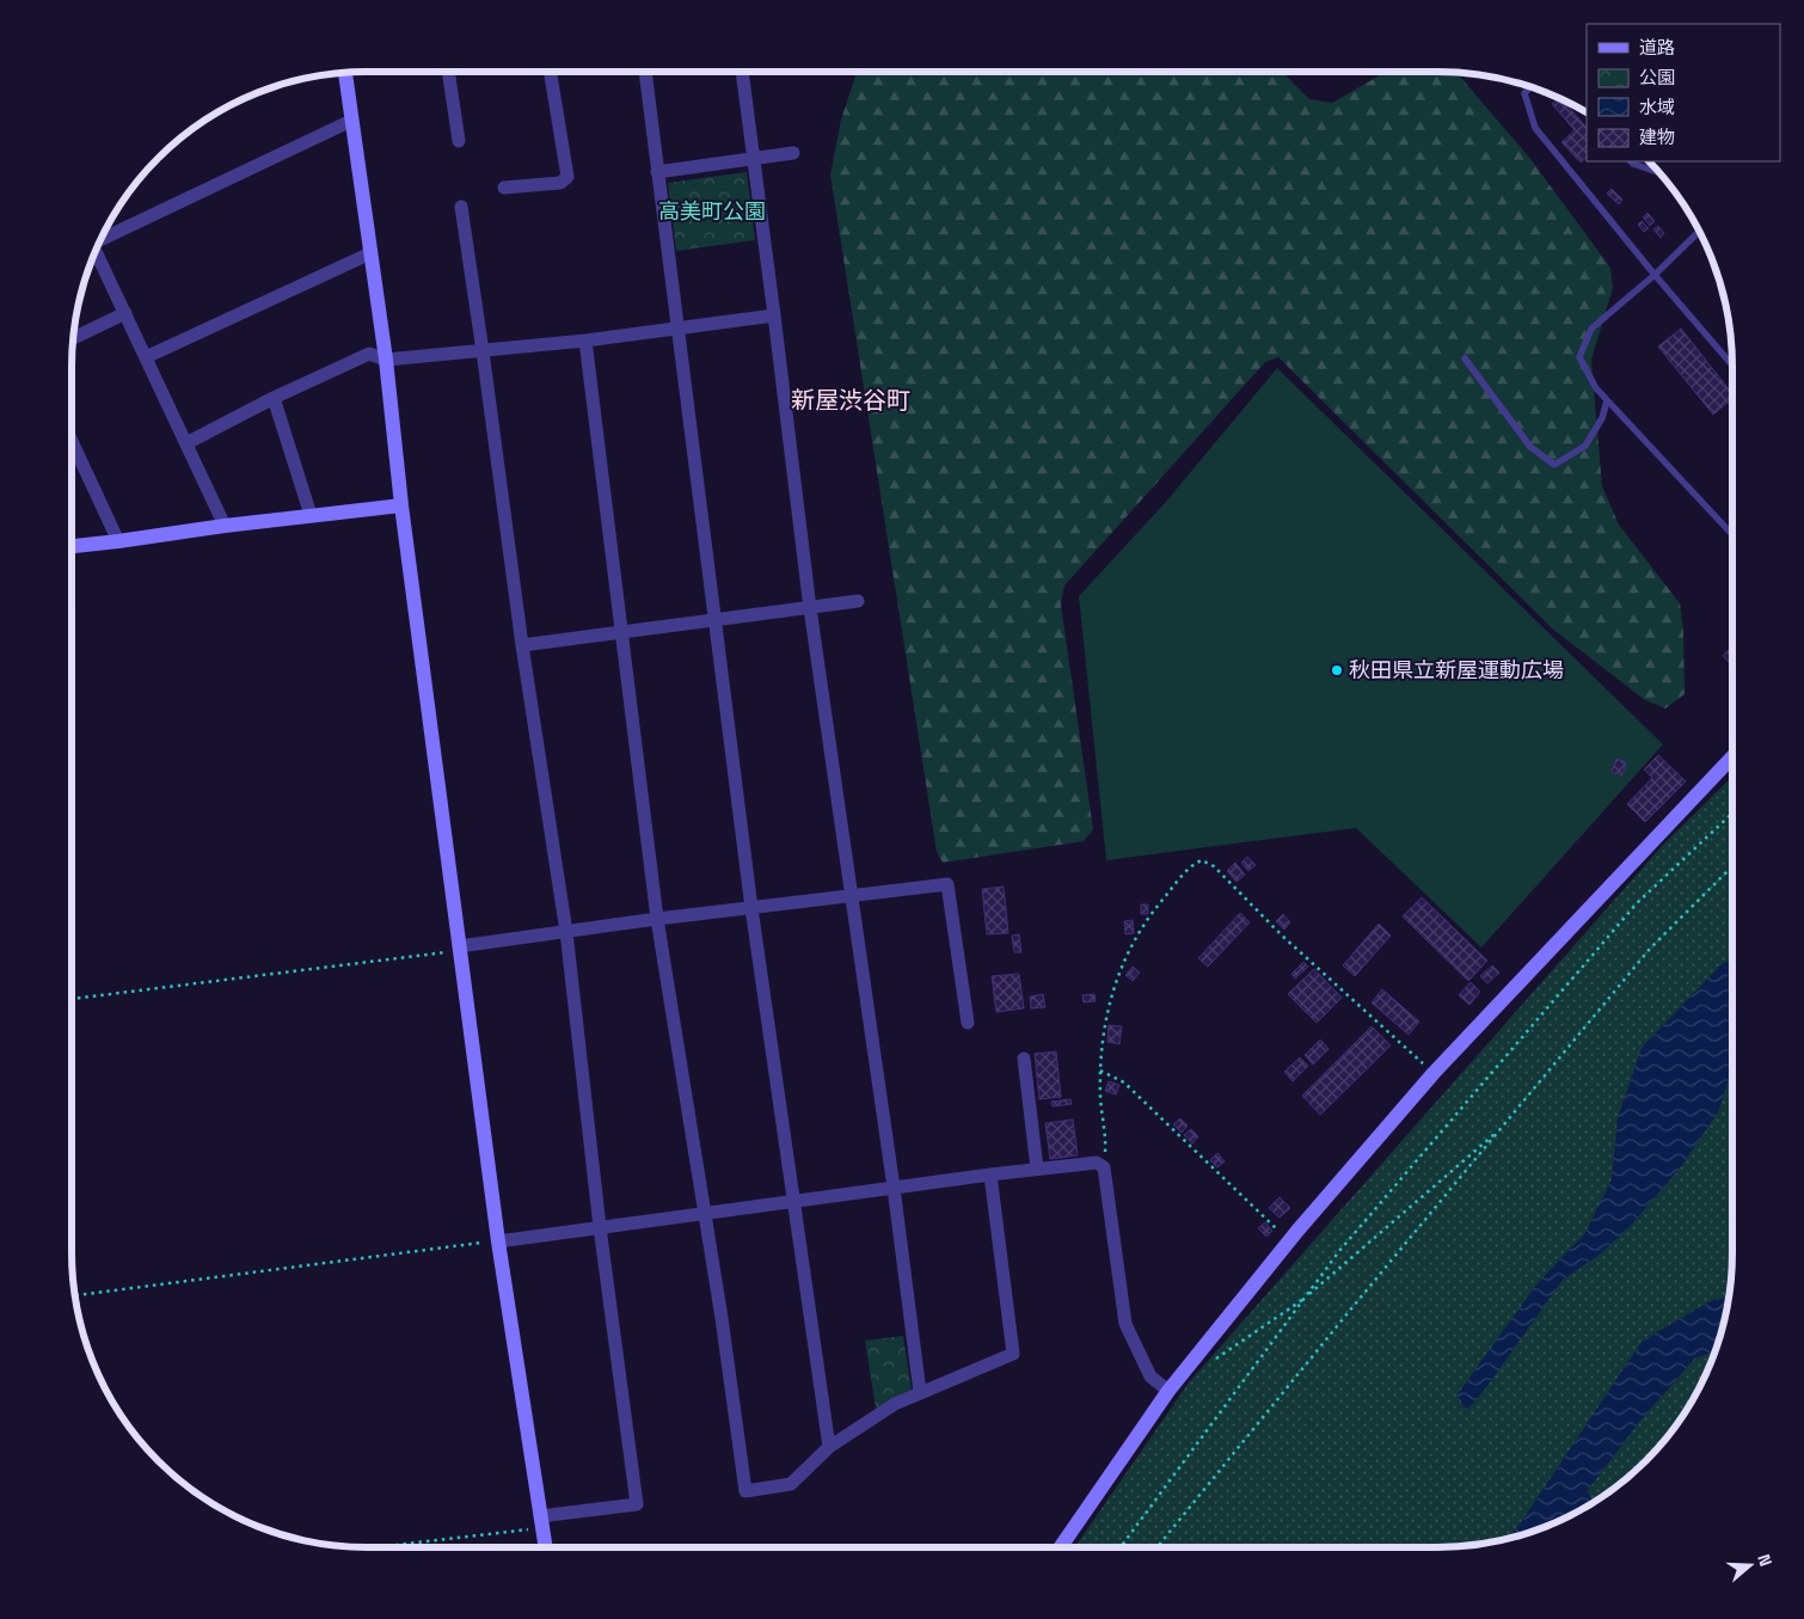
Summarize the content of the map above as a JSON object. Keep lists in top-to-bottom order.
{
  "districts": ["新屋渋谷町"],
  "parks": ["高美町公園"],
  "places": ["秋田県立新屋運動広場"],
  "legend": [
    "道路",
    "公園",
    "水域",
    "建物"
  ],
  "north": "right"
}
